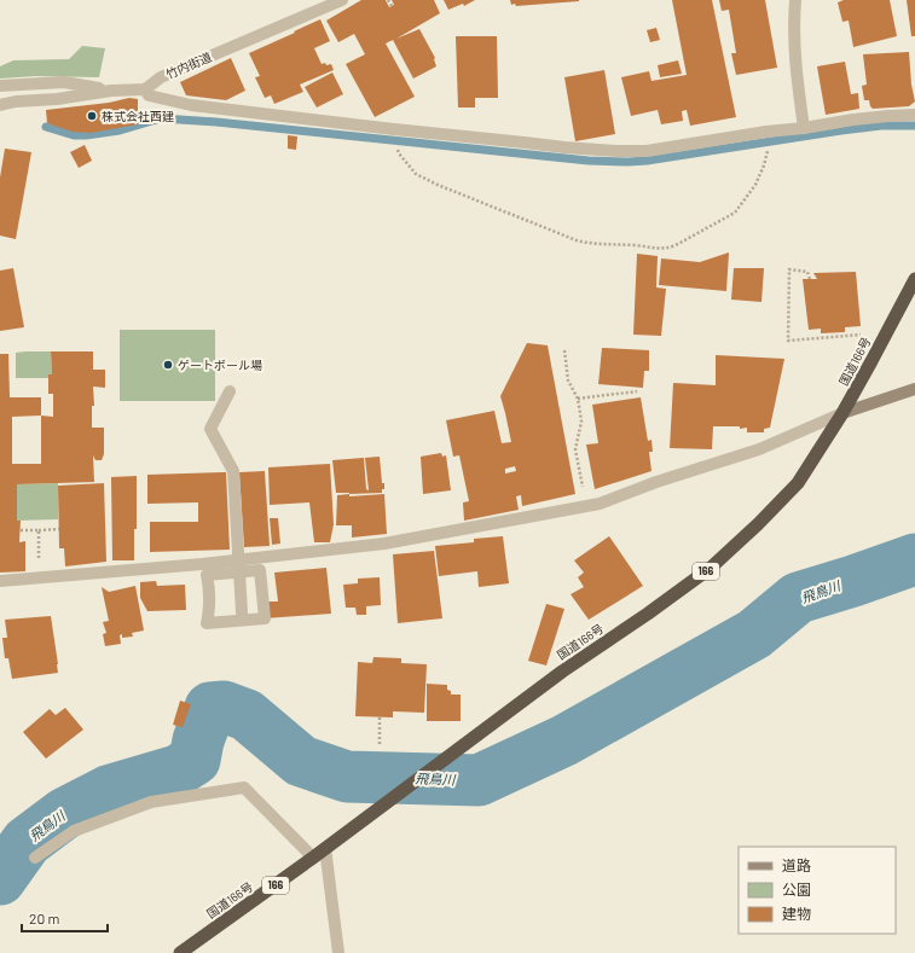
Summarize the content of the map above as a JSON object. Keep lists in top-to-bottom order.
{
  "streets": {
    "highway": ["国道166号", "166"],
    "street": ["竹内街道"]
  },
  "water": ["飛鳥川"],
  "places": ["株式会社西建", "ゲートボール場"],
  "legend": ["道路", "公園", "建物"],
  "scale_bar": "20 m"
}
